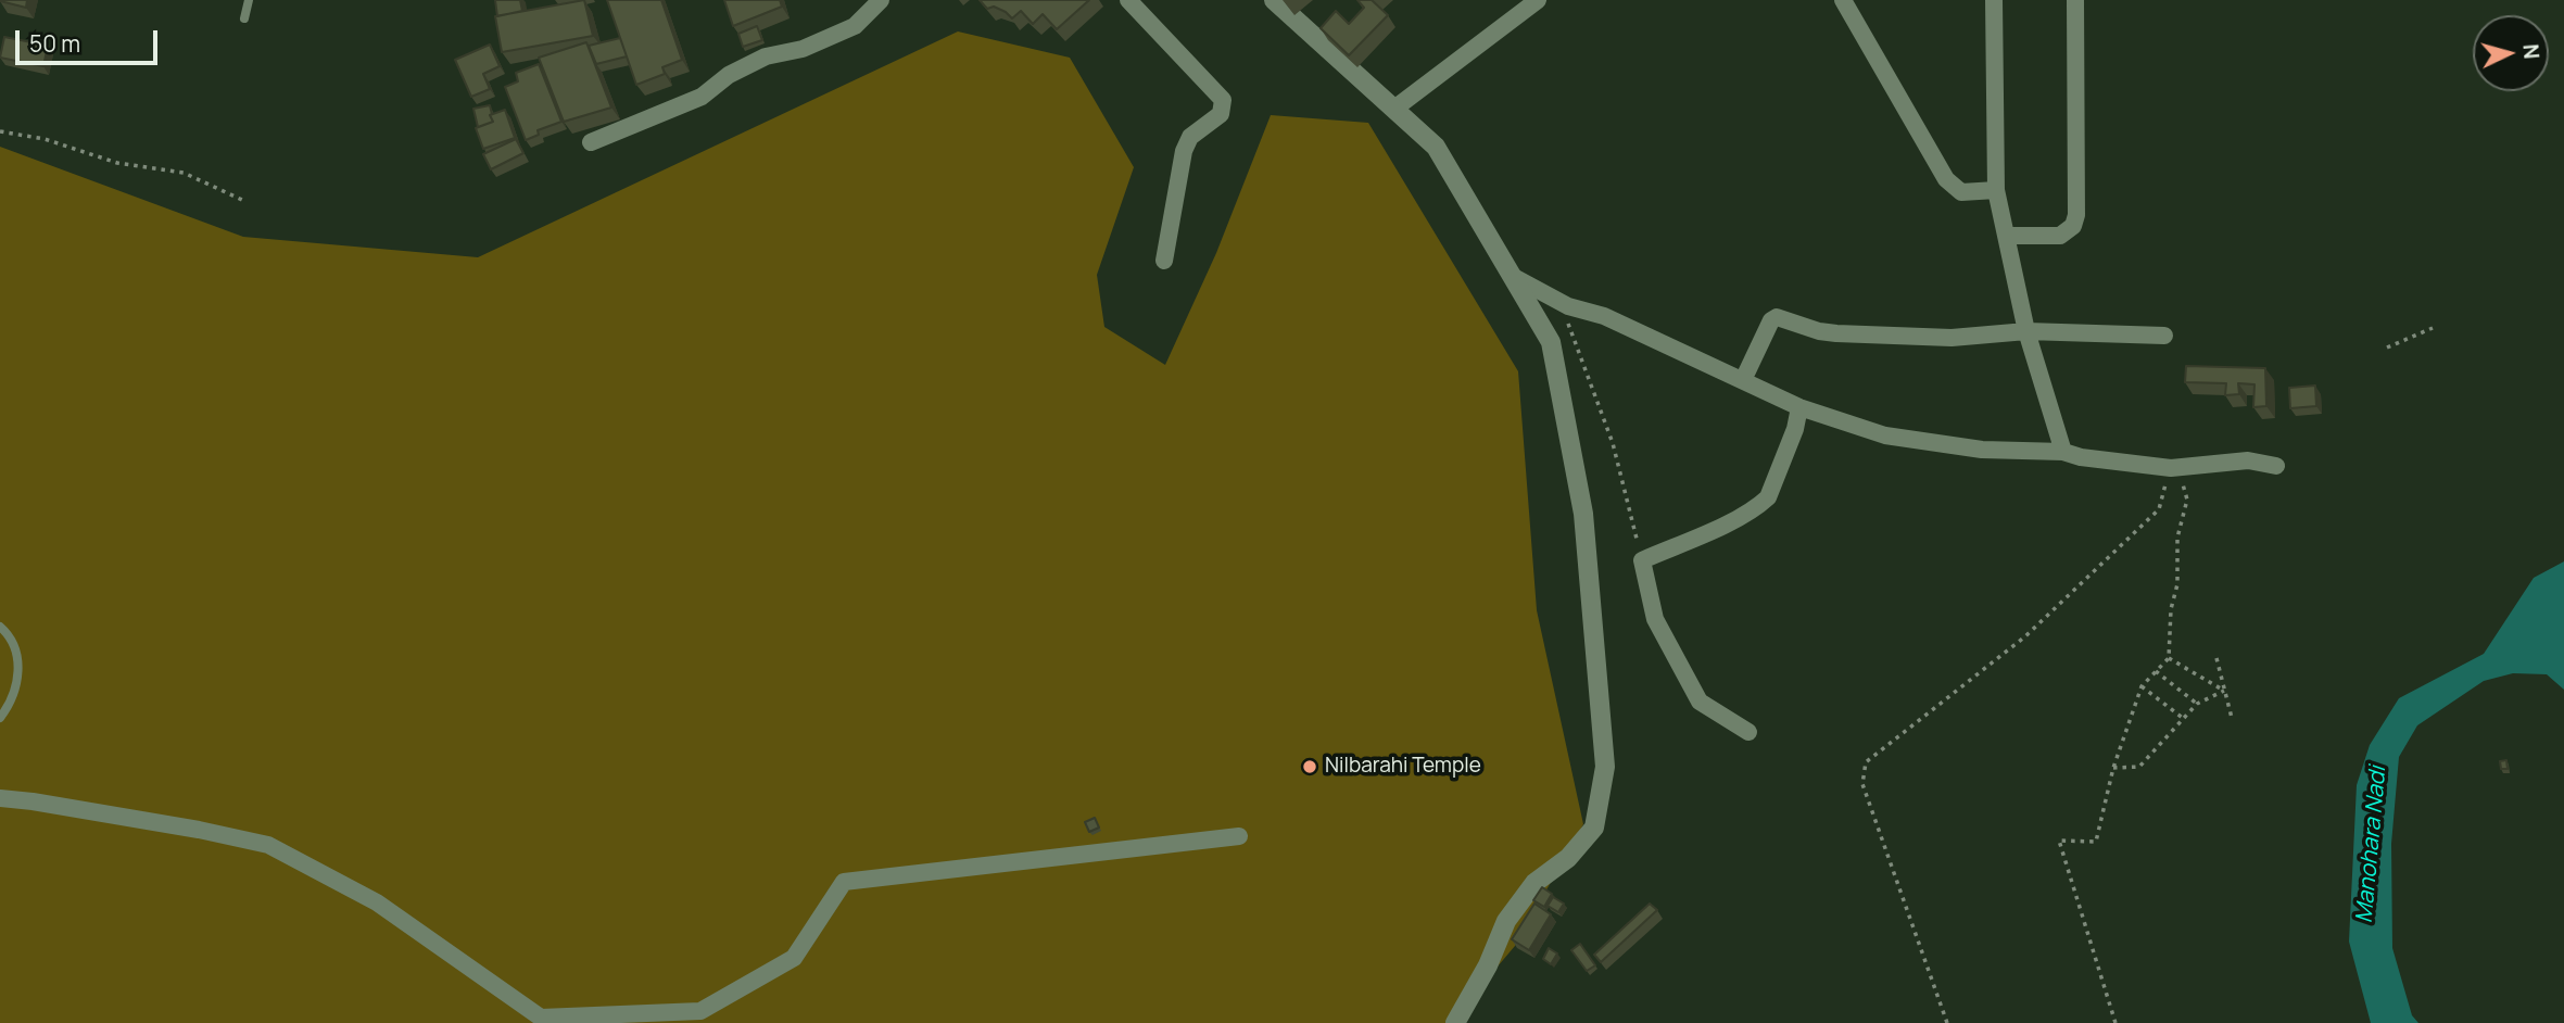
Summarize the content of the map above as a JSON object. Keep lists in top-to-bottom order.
{
  "water": ["Manohara Nadi"],
  "places": ["Nilbarahi Temple"],
  "scale_bar": "50 m",
  "north": "right"
}
